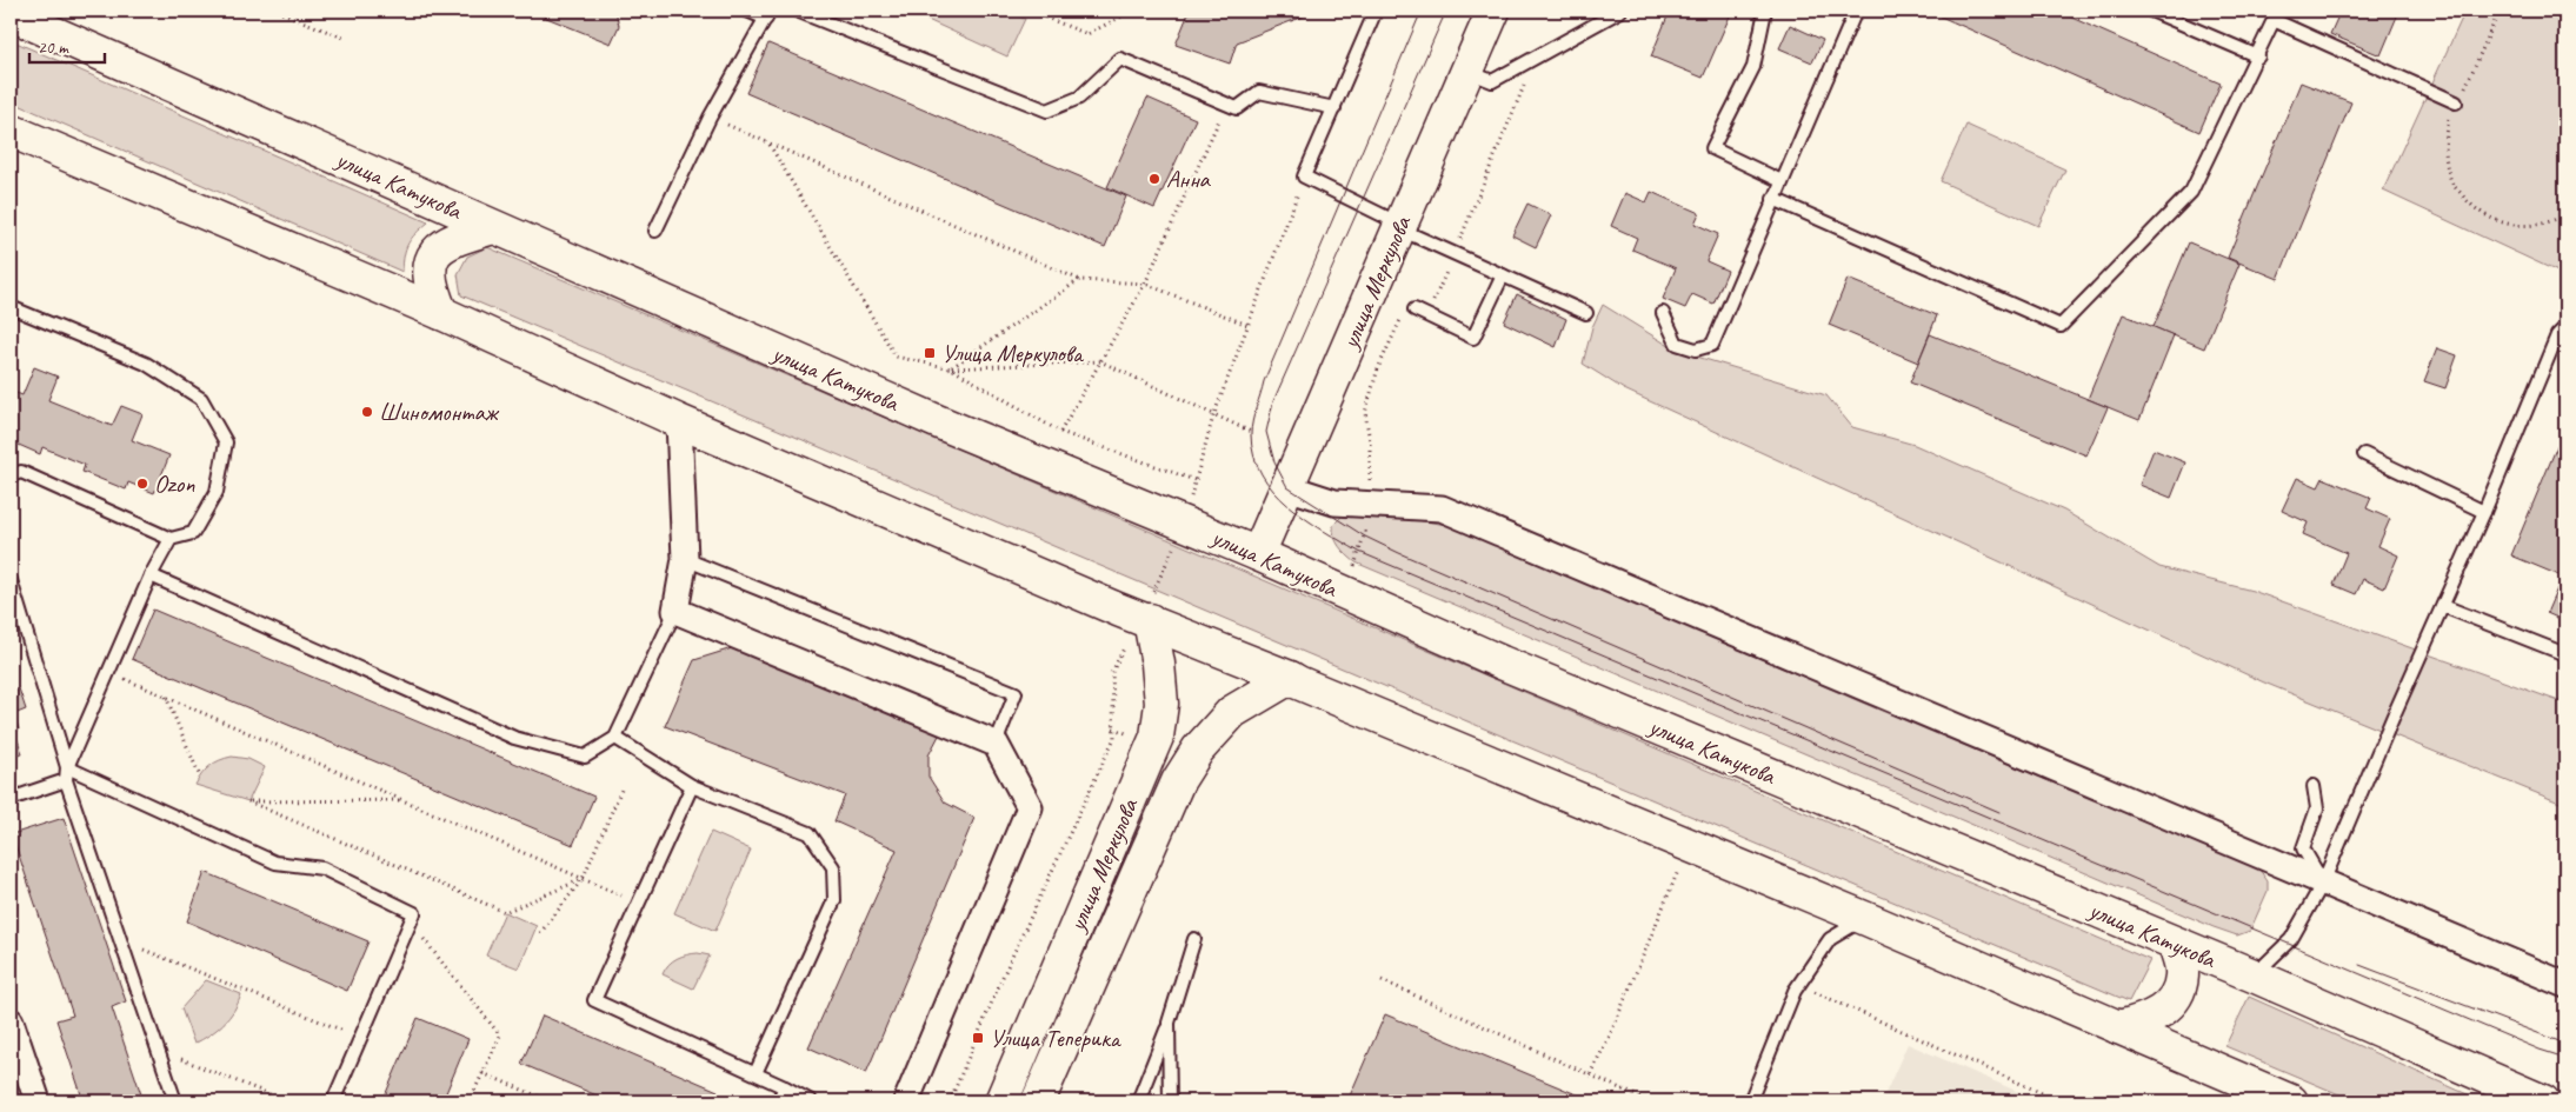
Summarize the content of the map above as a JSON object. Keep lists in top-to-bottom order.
{
  "streets": {
    "main road": ["улица Катукова", "улица Меркулова"]
  },
  "crossings": [
    ["улица Катукова", "улица Меркулова"]
  ],
  "places": {
    "other": ["Анна", "Шиномонтаж", "Ozon"],
    "transit": ["Улица Меркулова", "Улица Теперика"]
  },
  "scale_bar": "20 m"
}
